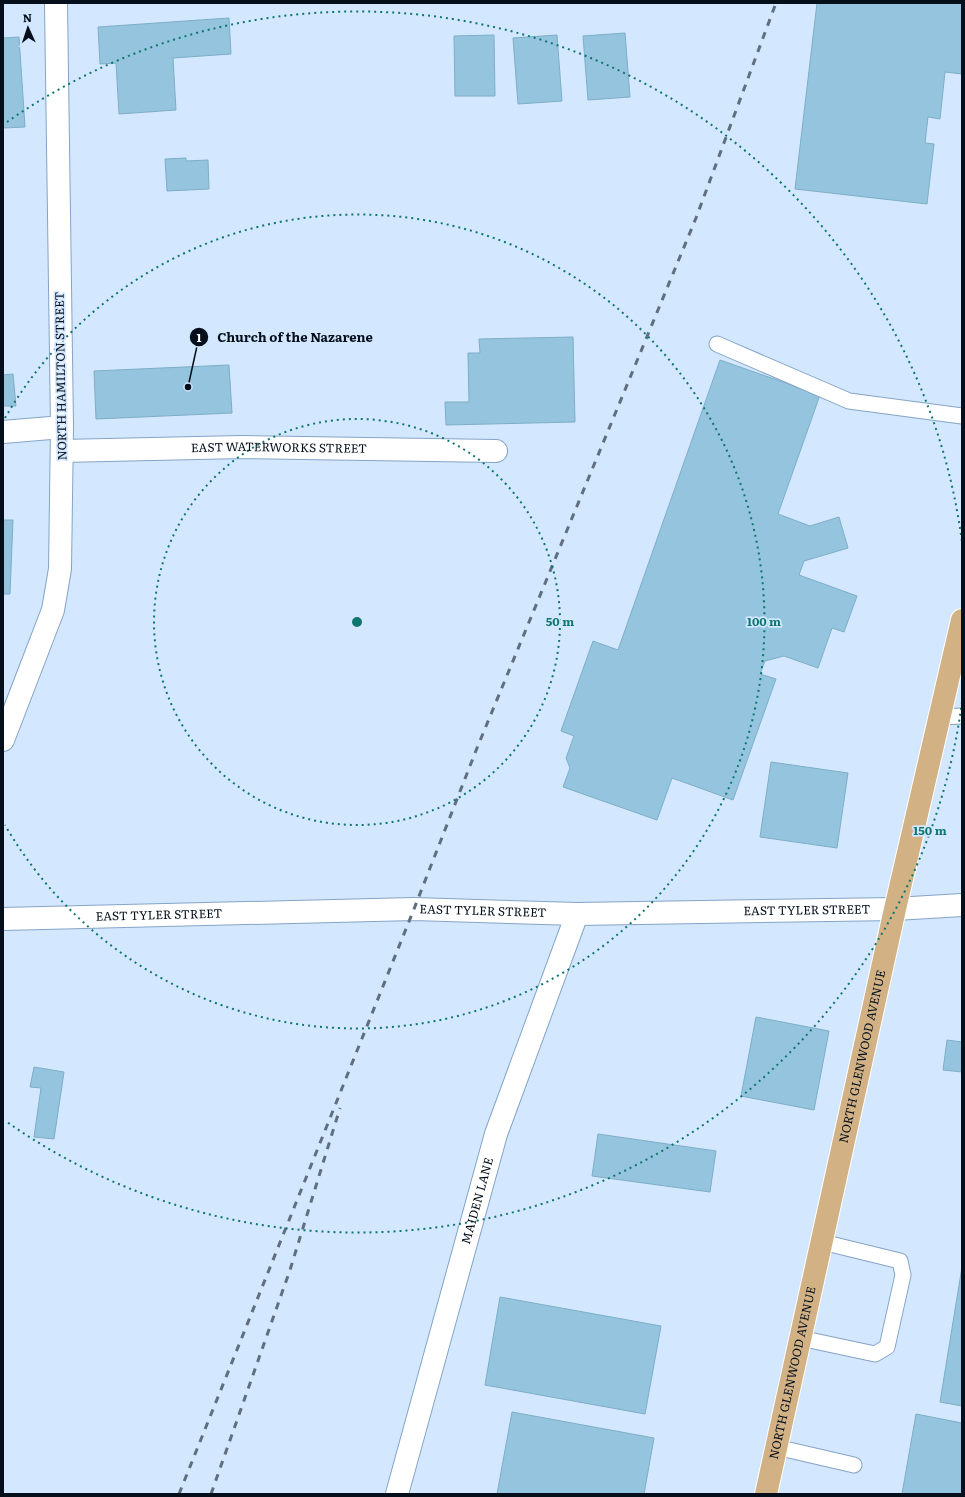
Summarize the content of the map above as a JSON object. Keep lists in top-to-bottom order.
{
  "streets": {
    "main road": ["NORTH GLENWOOD AVENUE"],
    "street": [
      "NORTH HAMILTON STREET",
      "EAST WATERWORKS STREET",
      "EAST TYLER STREET",
      "MAIDEN LANE"
    ]
  },
  "crossings": [
    ["NORTH HAMILTON STREET", "EAST WATERWORKS STREET"],
    ["EAST TYLER STREET", "NORTH GLENWOOD AVENUE"],
    ["EAST TYLER STREET", "MAIDEN LANE"]
  ],
  "places": ["Church of the Nazarene"],
  "north": "top",
  "rings": ["50 m", "100 m", "150 m"]
}
